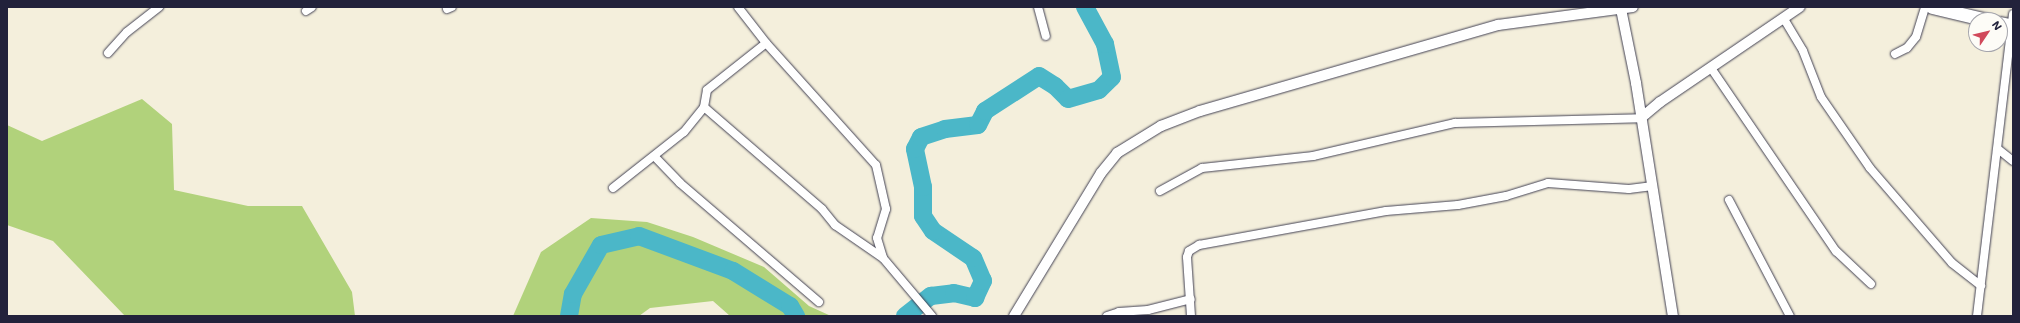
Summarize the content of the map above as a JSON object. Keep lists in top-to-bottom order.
{
  "north": "top right"
}
